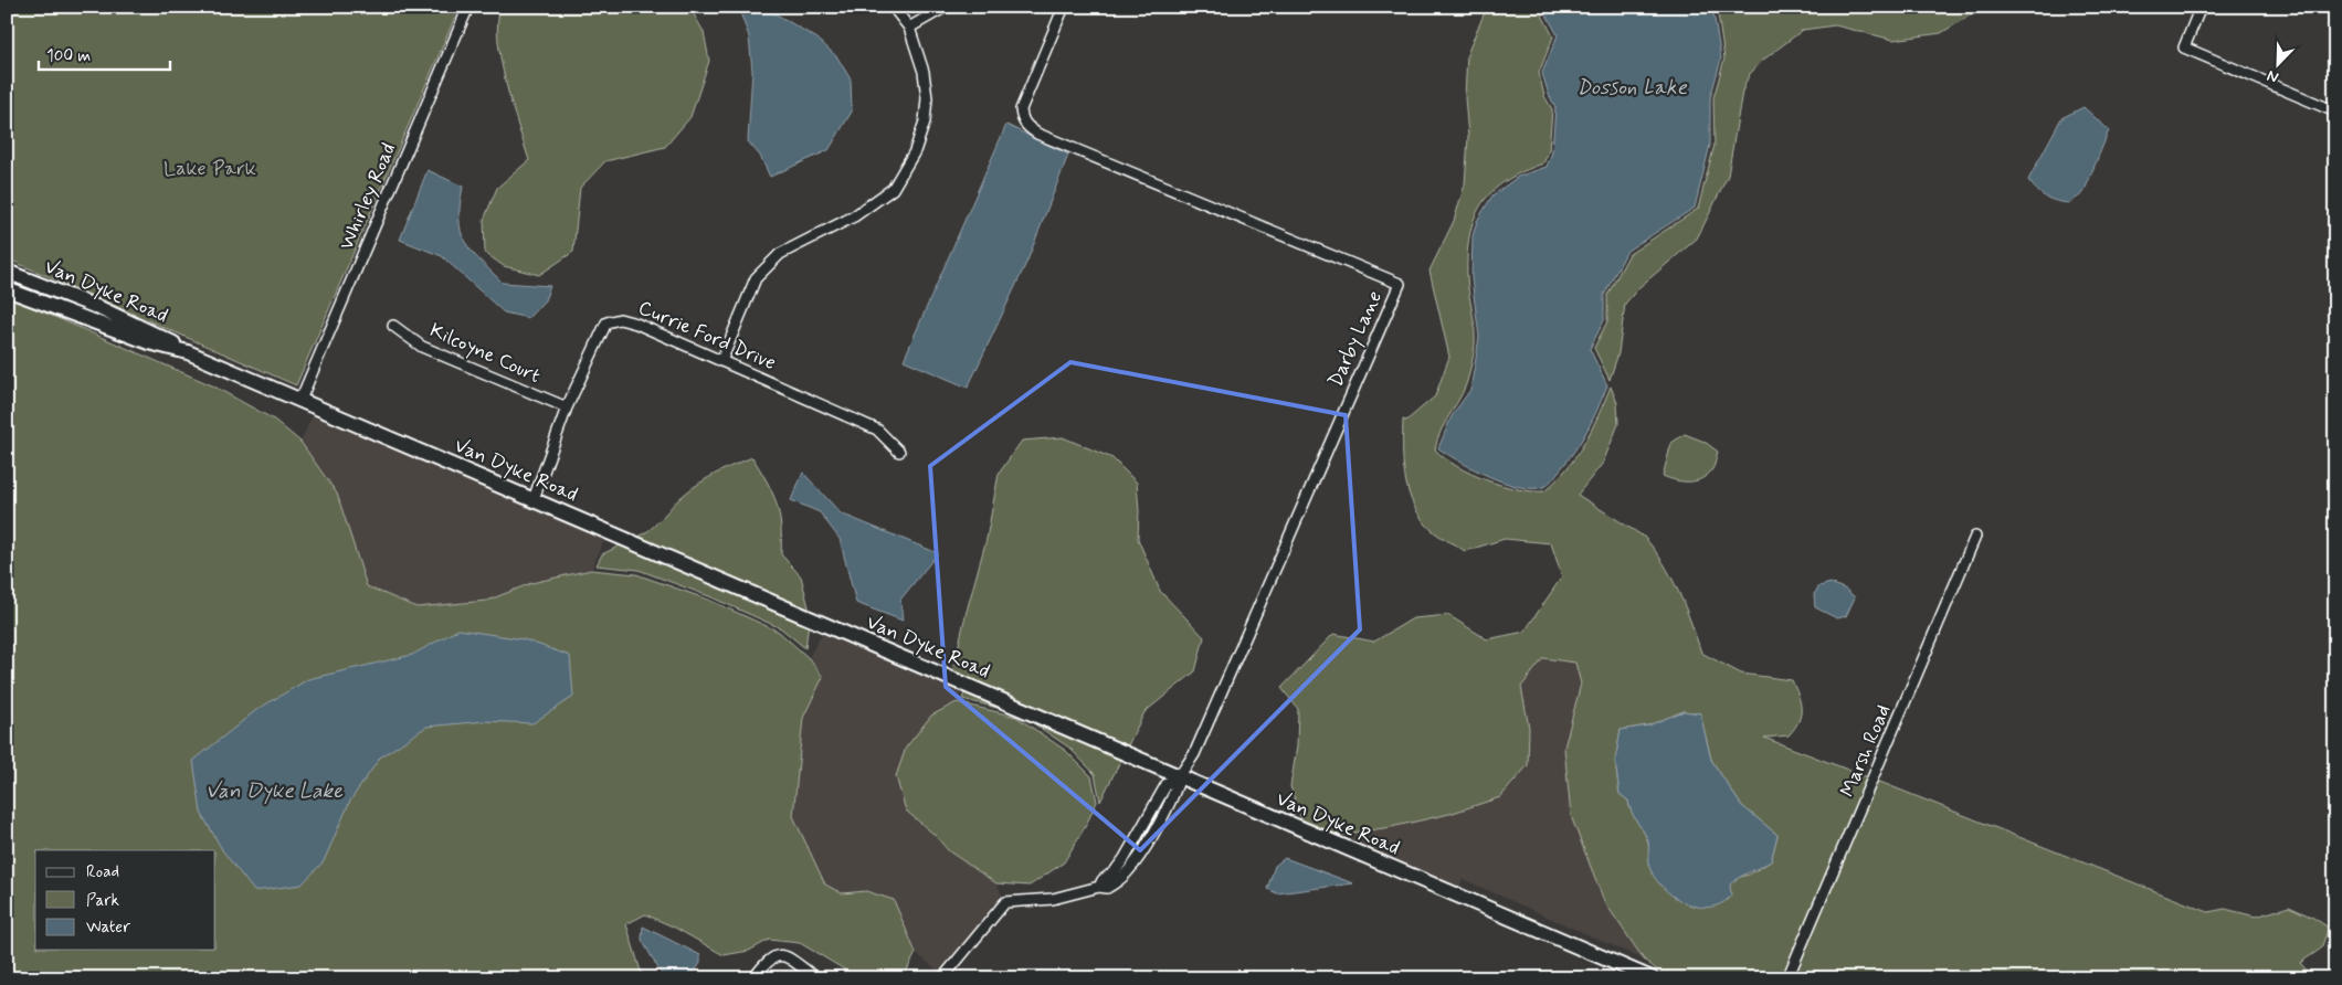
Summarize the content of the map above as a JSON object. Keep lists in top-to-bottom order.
{
  "streets": {
    "main road": ["Van Dyke Road"],
    "street": [
      "Whirley Road",
      "Currie Ford Drive",
      "Darby Lane",
      "Kilcoyne Court",
      "Marsh Road"
    ]
  },
  "crossings": [
    ["Whirley Road", "Van Dyke Road"],
    ["Van Dyke Road", "Currie Ford Drive"],
    ["Van Dyke Road", "Darby Lane"],
    ["Currie Ford Drive", "Kilcoyne Court"]
  ],
  "water": ["Dosson Lake", "Van Dyke Lake"],
  "parks": ["Lake Park"],
  "legend": ["Road", "Park", "Water"],
  "scale_bar": "100 m",
  "north": "bottom left"
}
